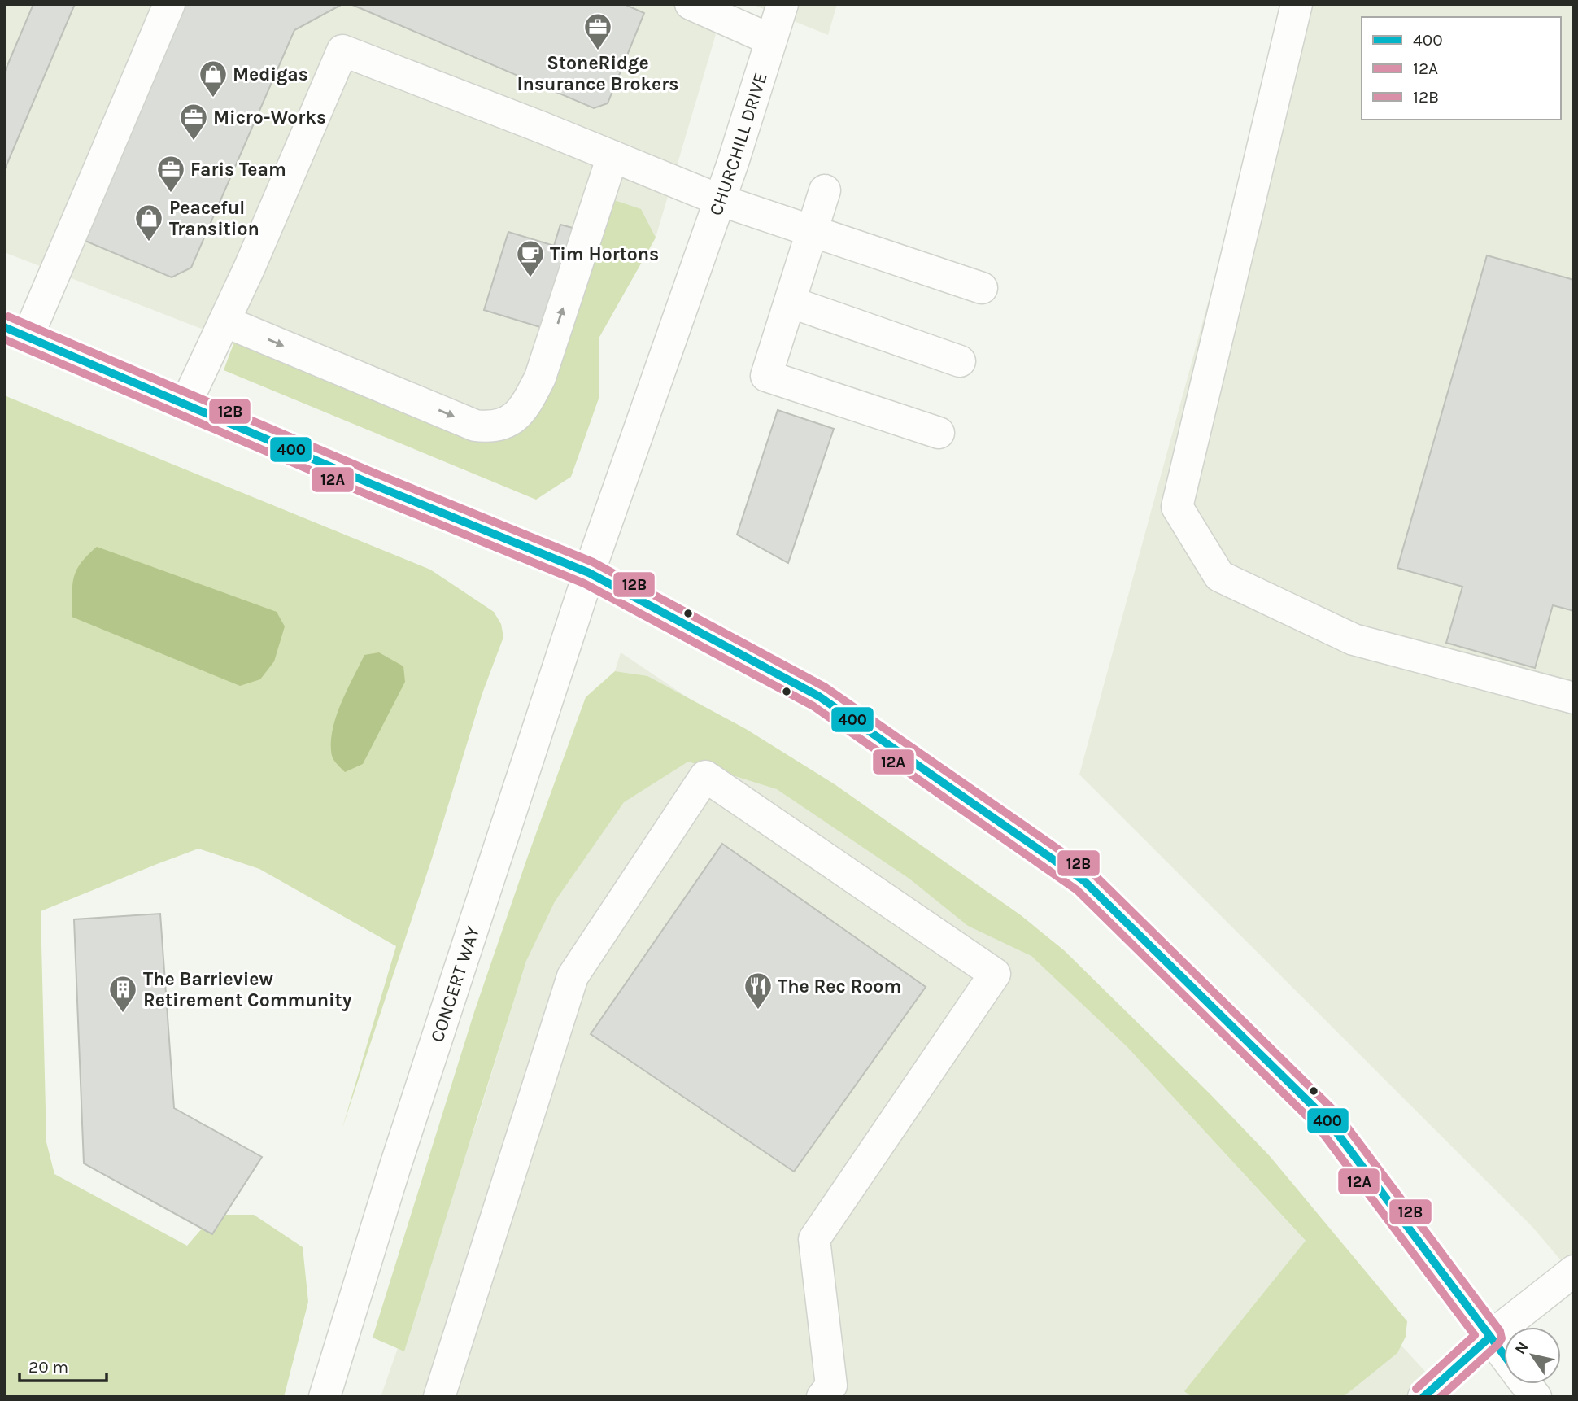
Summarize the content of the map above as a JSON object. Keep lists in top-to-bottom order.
{
  "streets": {
    "street": ["CHURCHILL DRIVE", "CONCERT WAY"]
  },
  "crossings": [
    ["CHURCHILL DRIVE", "CONCERT WAY"]
  ],
  "places": {
    "office": ["StoneRidge Insurance Brokers", "Micro-Works", "Faris Team"],
    "shop": ["Medigas", "Peaceful Transition"],
    "cafe": ["Tim Hortons"],
    "restaurant": ["The Rec Room"],
    "building": ["The Barrieview Retirement Community"]
  },
  "lines": ["transit line 12B", "transit line 400", "transit line 12A"],
  "legend": ["400", "12A", "12B"],
  "scale_bar": "20 m",
  "north": "top left"
}
